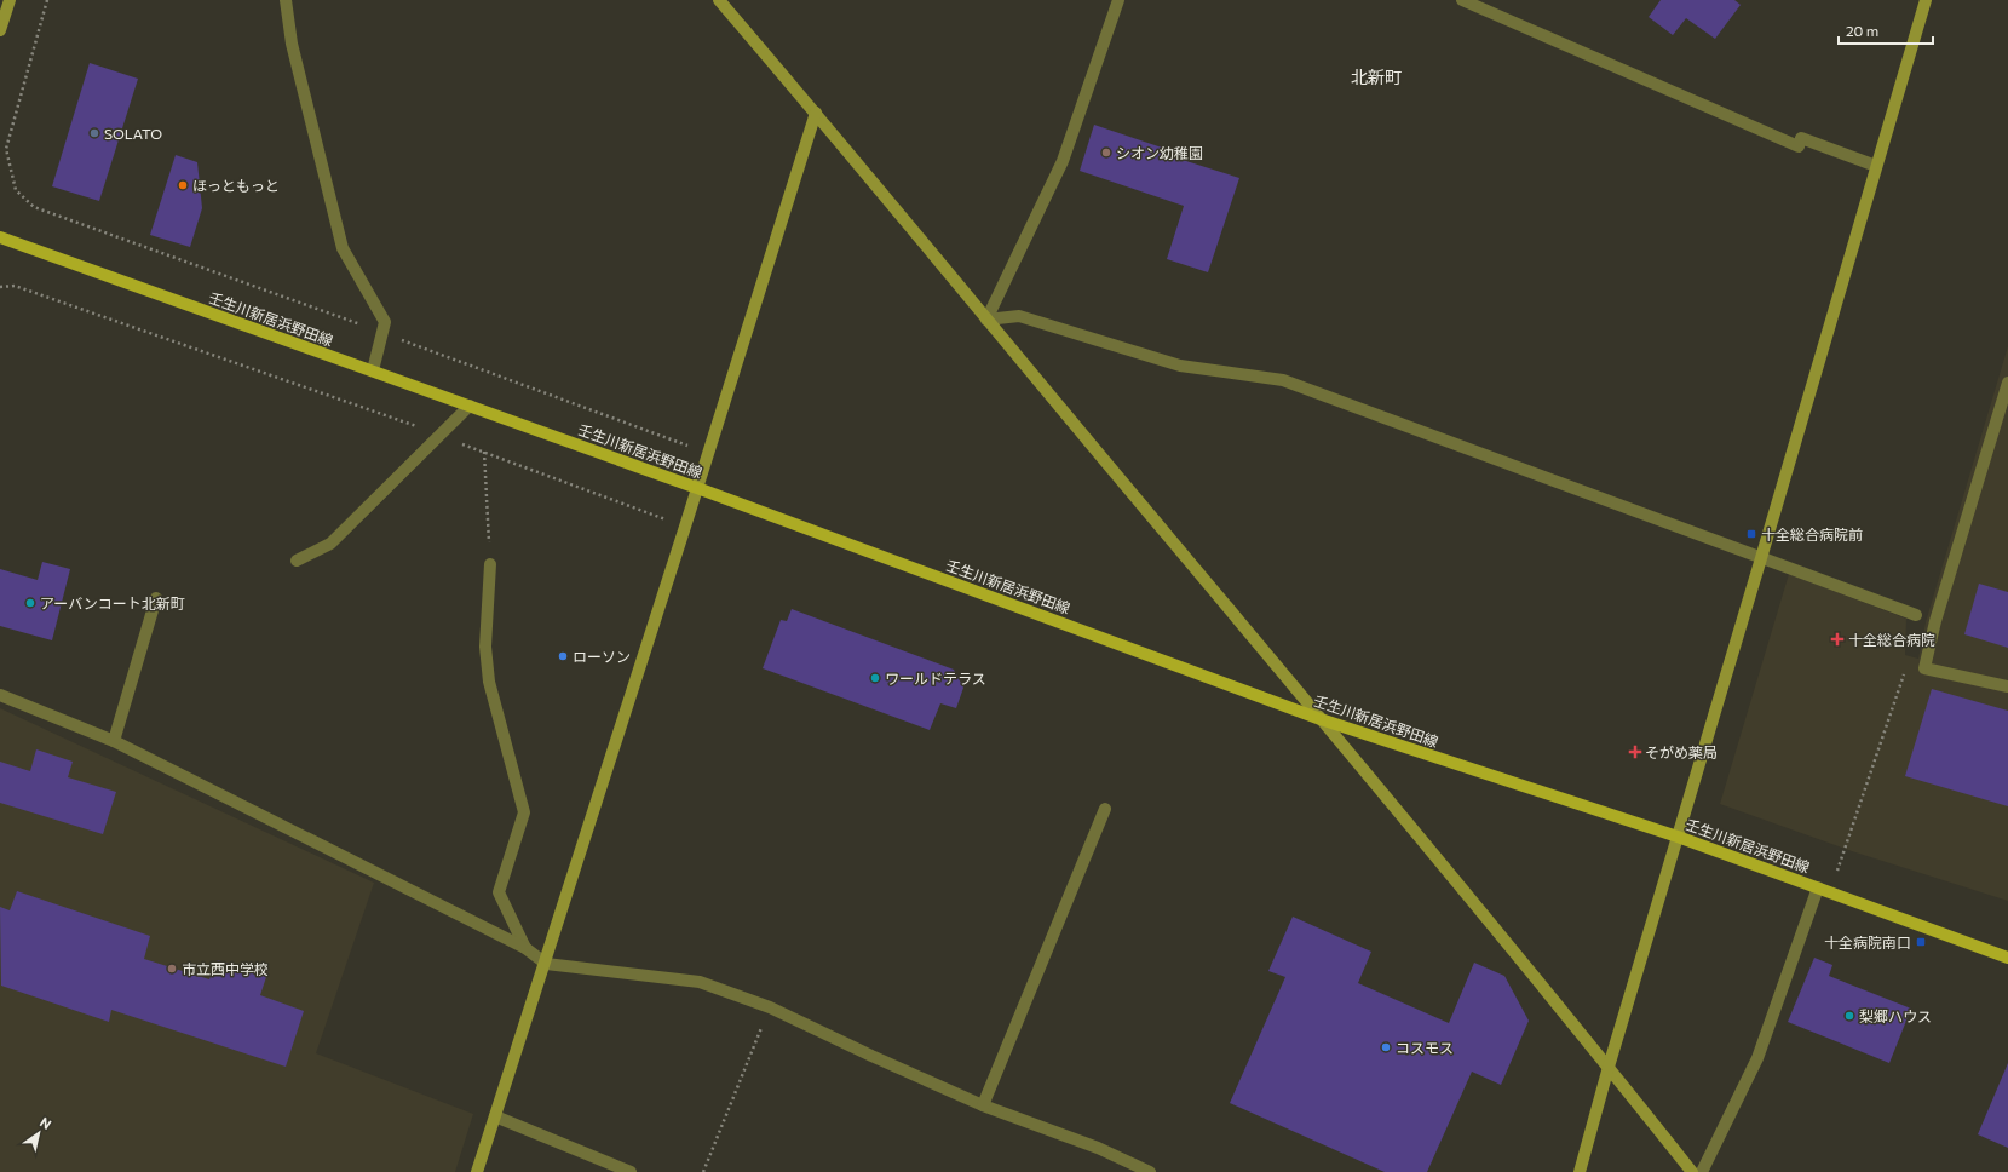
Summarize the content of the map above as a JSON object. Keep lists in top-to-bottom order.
{
  "streets": {
    "main road": ["壬生川新居浜野田線"]
  },
  "districts": ["北新町"],
  "places": {
    "other": [
      "SOLATO",
      "シオン幼稚園",
      "ほっともっと",
      "アーバンコート北新町",
      "ローソン",
      "ワールドテラス",
      "市立西中学校",
      "梨郷ハウス",
      "コスモス"
    ],
    "transit": ["十全総合病院前", "十全病院南口"],
    "health": ["十全総合病院", "そがめ薬局"]
  },
  "scale_bar": "20 m",
  "north": "top right"
}
